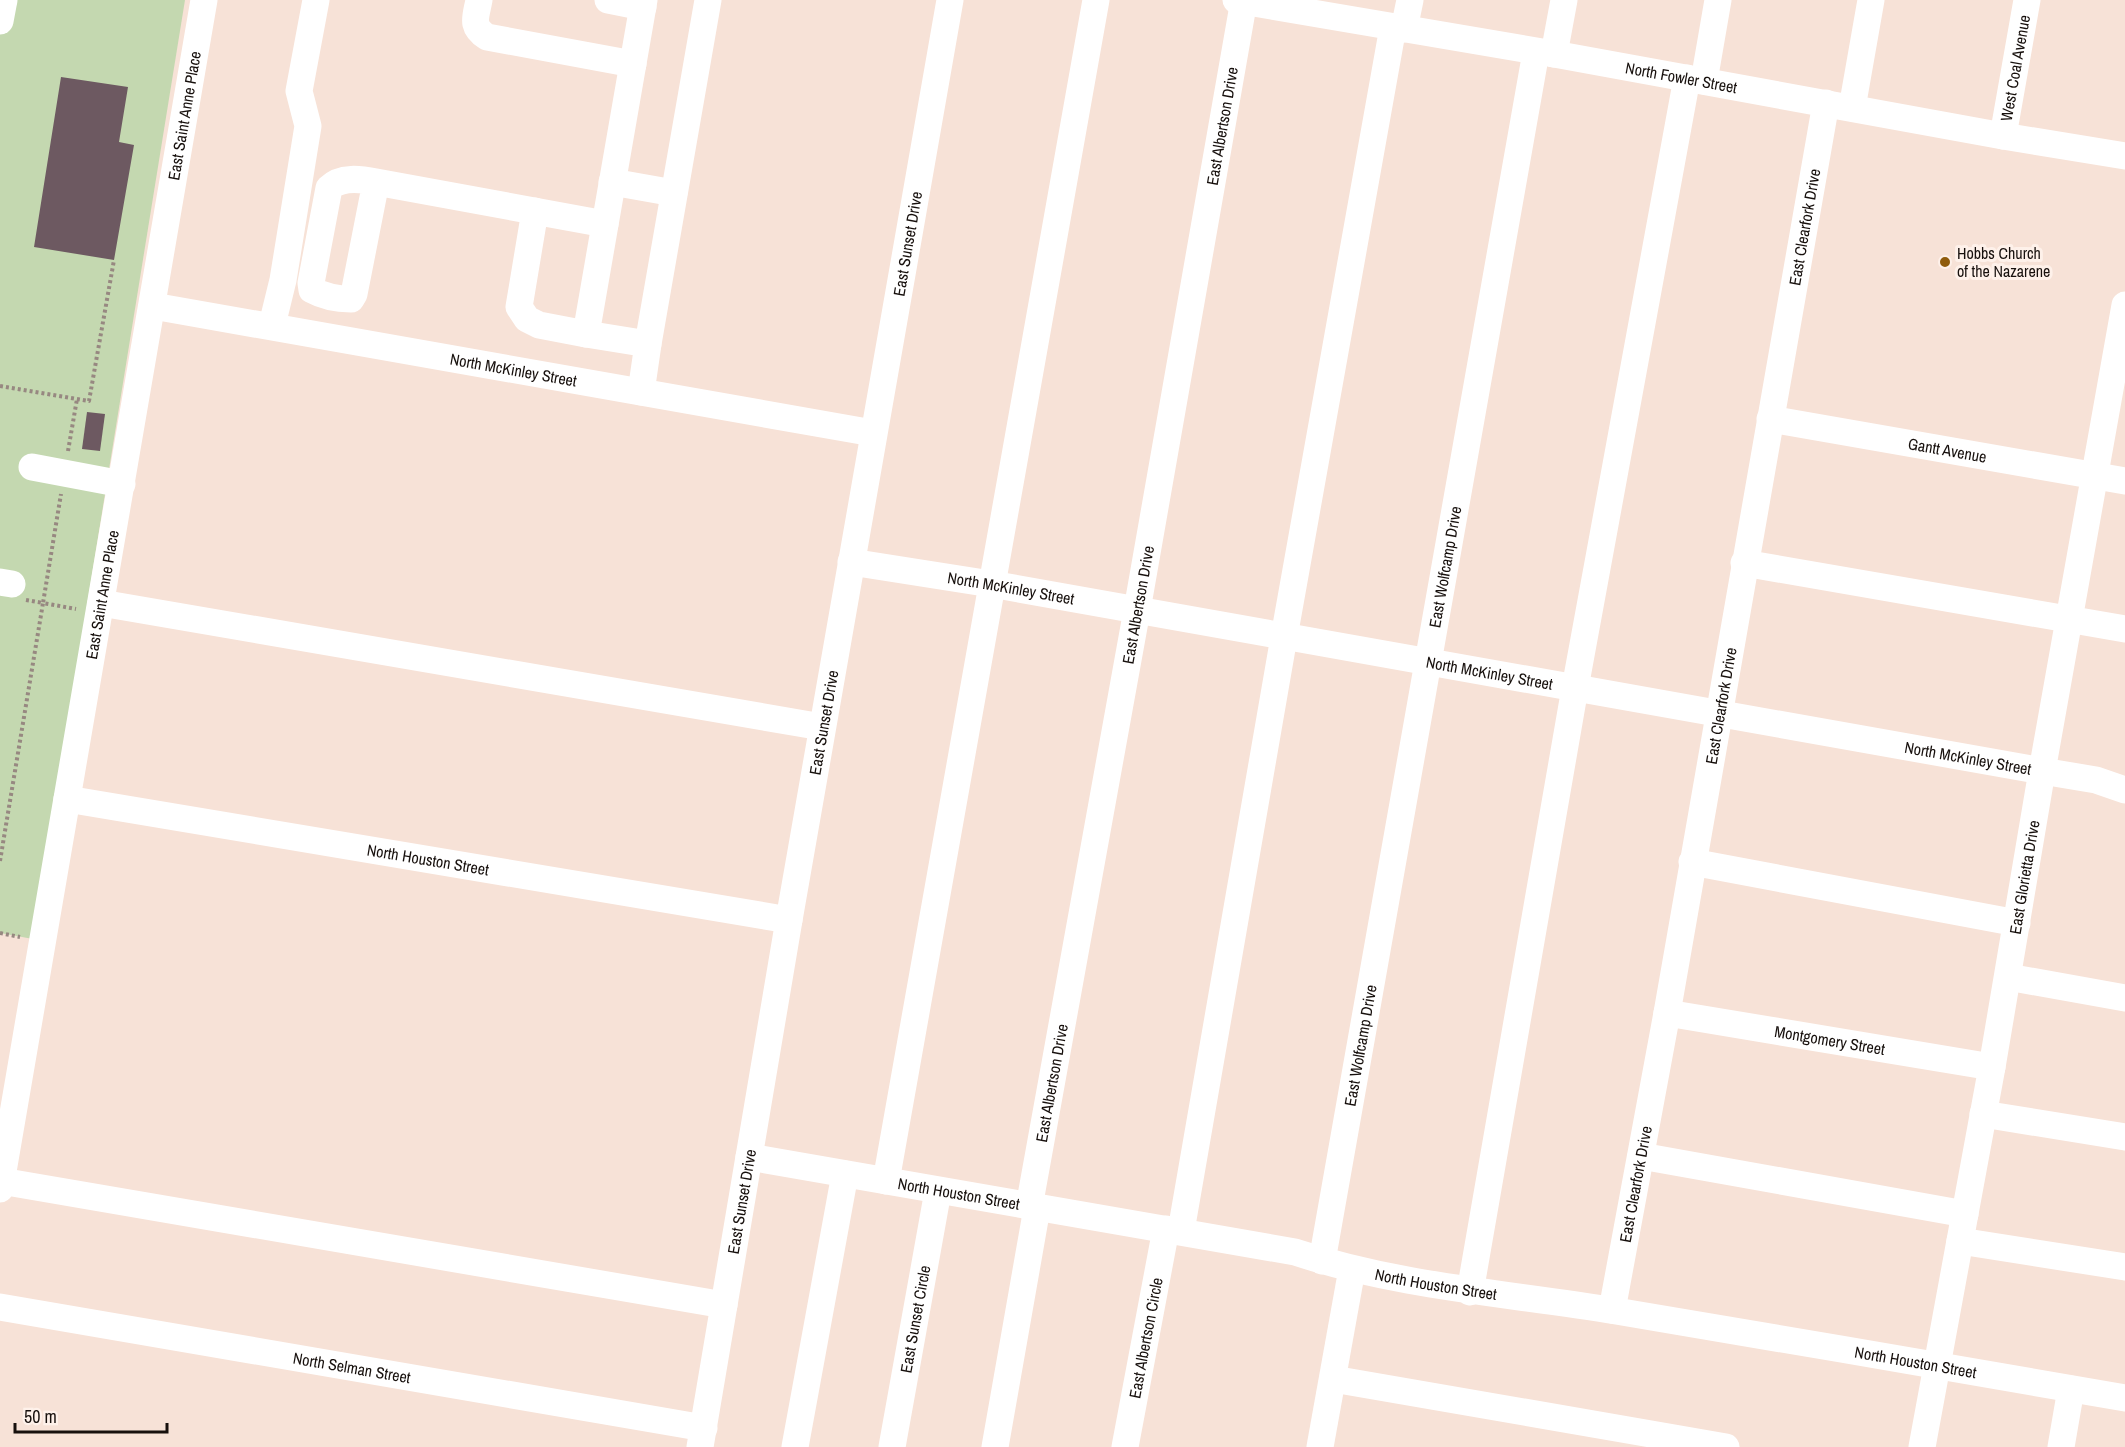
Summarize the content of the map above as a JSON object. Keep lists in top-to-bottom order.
{
  "streets": {
    "street": [
      "West Coal Avenue",
      "North Fowler Street",
      "East Saint Anne Place",
      "East Albertson Drive",
      "East Clearfork Drive",
      "East Sunset Drive",
      "North McKinley Street",
      "Gantt Avenue",
      "East Wolfcamp Drive",
      "North Houston Street",
      "East Glorietta Drive",
      "Montgomery Street",
      "East Sunset Circle",
      "East Albertson Circle",
      "North Selman Street"
    ]
  },
  "crossings": [
    ["West Coal Avenue", "North Fowler Street"],
    ["North Fowler Street", "East Albertson Drive"],
    ["North Fowler Street", "East Clearfork Drive"],
    ["North Fowler Street", "East Wolfcamp Drive"],
    ["North Fowler Street", "East Albertson Circle"],
    ["East Saint Anne Place", "North McKinley Street"],
    ["East Saint Anne Place", "North Houston Street"],
    ["East Albertson Drive", "North McKinley Street"],
    ["East Albertson Drive", "North Houston Street"],
    ["East Clearfork Drive", "North McKinley Street"],
    ["East Clearfork Drive", "Gantt Avenue"],
    ["East Clearfork Drive", "North Houston Street"],
    ["East Clearfork Drive", "Montgomery Street"],
    ["East Sunset Drive", "North McKinley Street"],
    ["East Sunset Drive", "North Houston Street"],
    ["East Sunset Drive", "North Selman Street"],
    ["North McKinley Street", "East Wolfcamp Drive"],
    ["North McKinley Street", "East Glorietta Drive"],
    ["North McKinley Street", "East Albertson Circle"],
    ["Gantt Avenue", "East Glorietta Drive"],
    ["East Wolfcamp Drive", "North Houston Street"],
    ["North Houston Street", "East Glorietta Drive"],
    ["North Houston Street", "East Sunset Circle"],
    ["North Houston Street", "East Albertson Circle"],
    ["East Glorietta Drive", "Montgomery Street"]
  ],
  "places": ["Hobbs Church of the Nazarene"],
  "scale_bar": "50 m"
}
